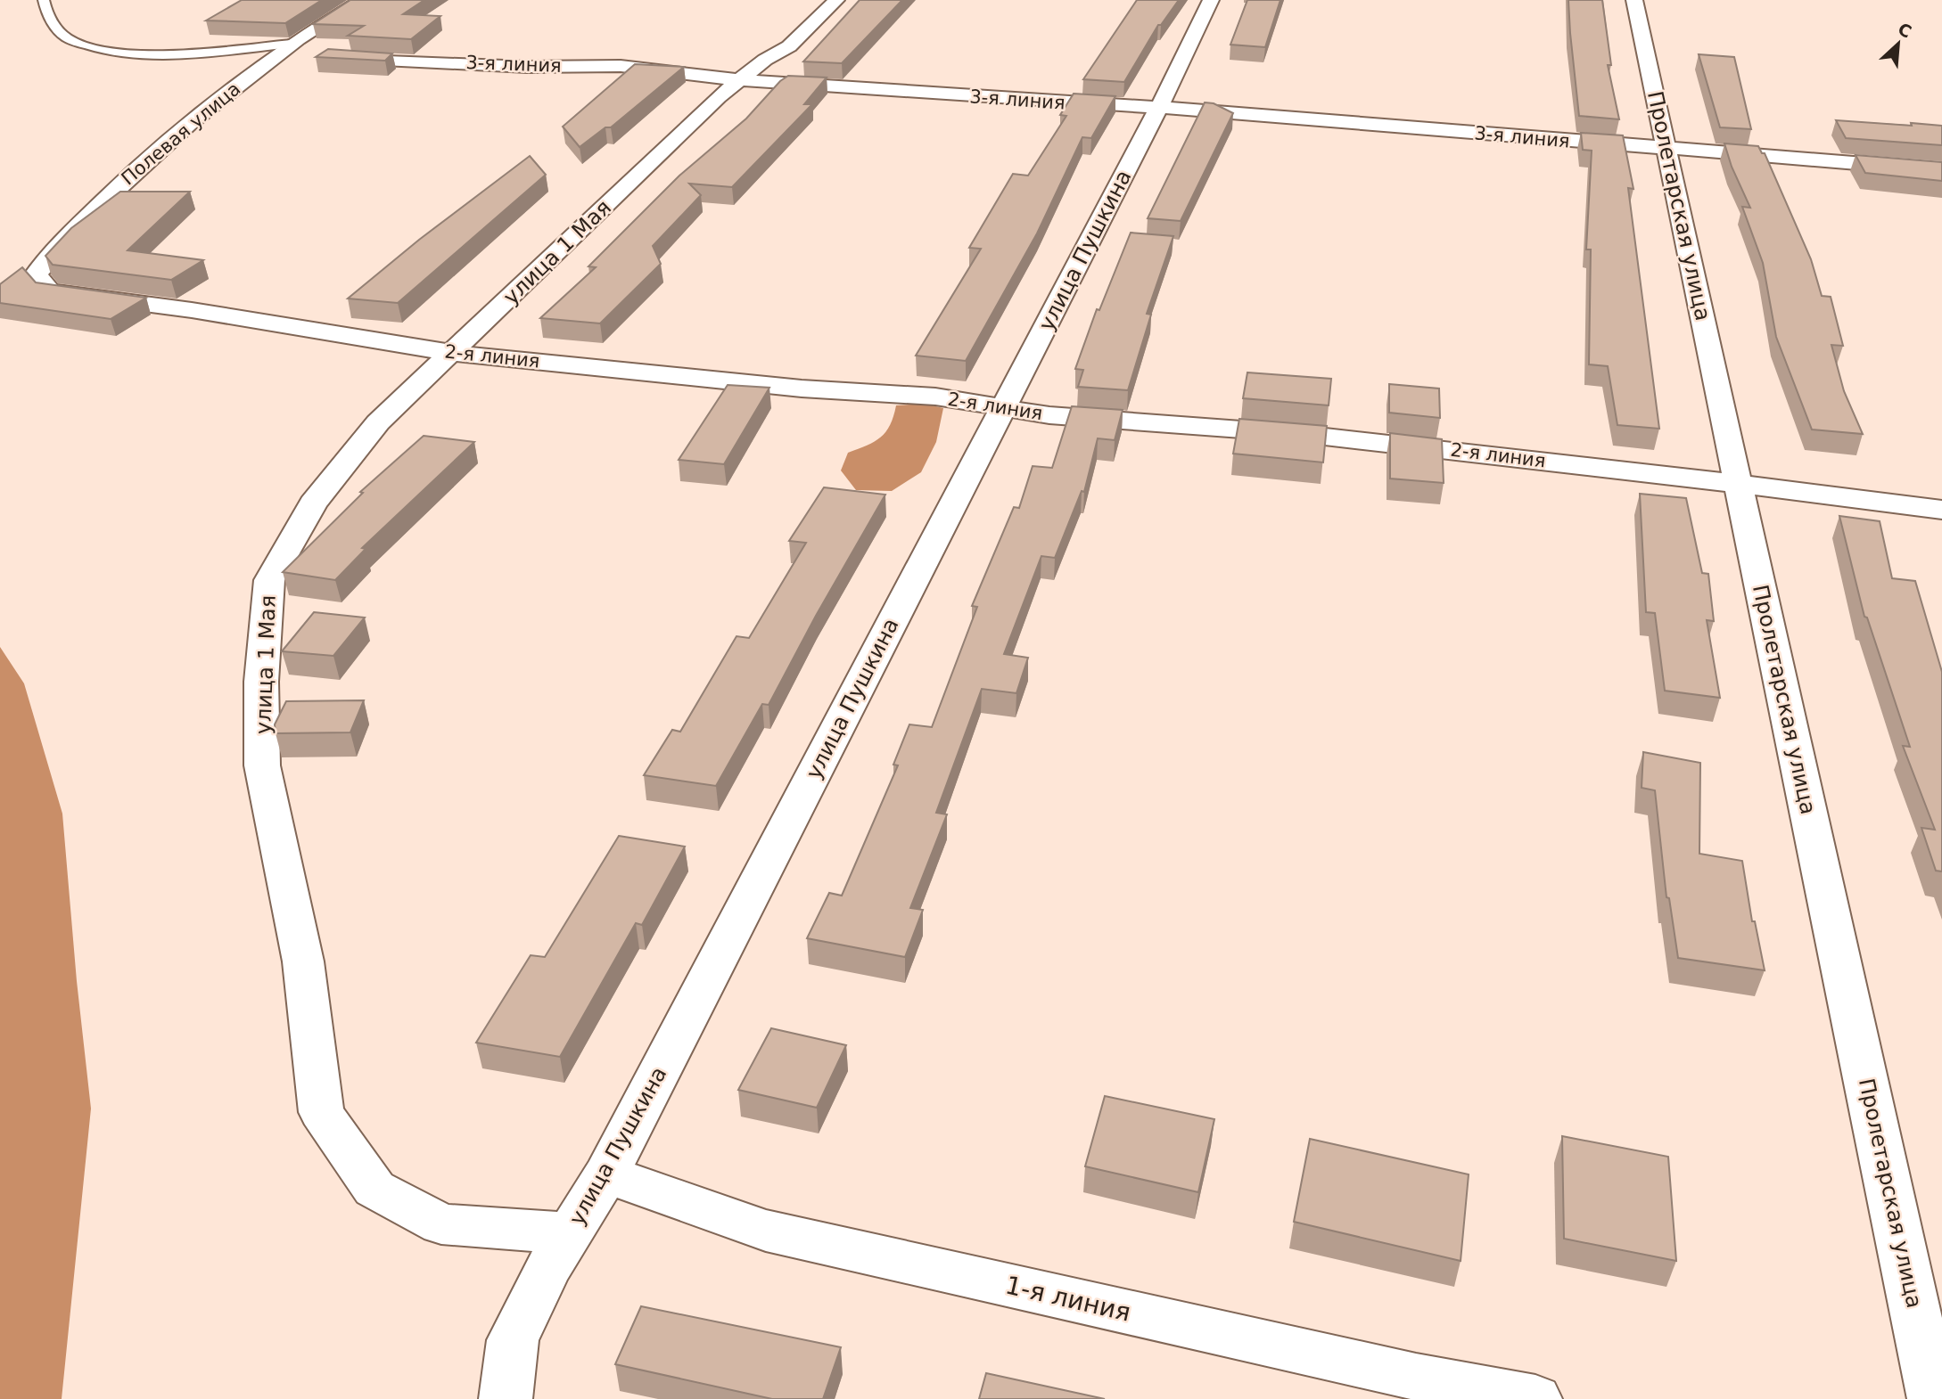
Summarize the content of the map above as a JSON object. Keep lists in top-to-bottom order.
{
  "streets": {
    "street": [
      "3-я линия",
      "Полевая улица",
      "Пролетарская улица",
      "улица Пушкина",
      "улица 1 Мая",
      "2-я линия",
      "1-я линия"
    ]
  },
  "crossings": [
    ["3-я линия", "Пролетарская улица"],
    ["3-я линия", "улица Пушкина"],
    ["3-я линия", "улица 1 Мая"],
    ["Полевая улица", "2-я линия"],
    ["Пролетарская улица", "2-я линия"],
    ["улица Пушкина", "улица 1 Мая"],
    ["улица Пушкина", "2-я линия"],
    ["улица Пушкина", "1-я линия"],
    ["улица 1 Мая", "2-я линия"]
  ],
  "north": "top right"
}
